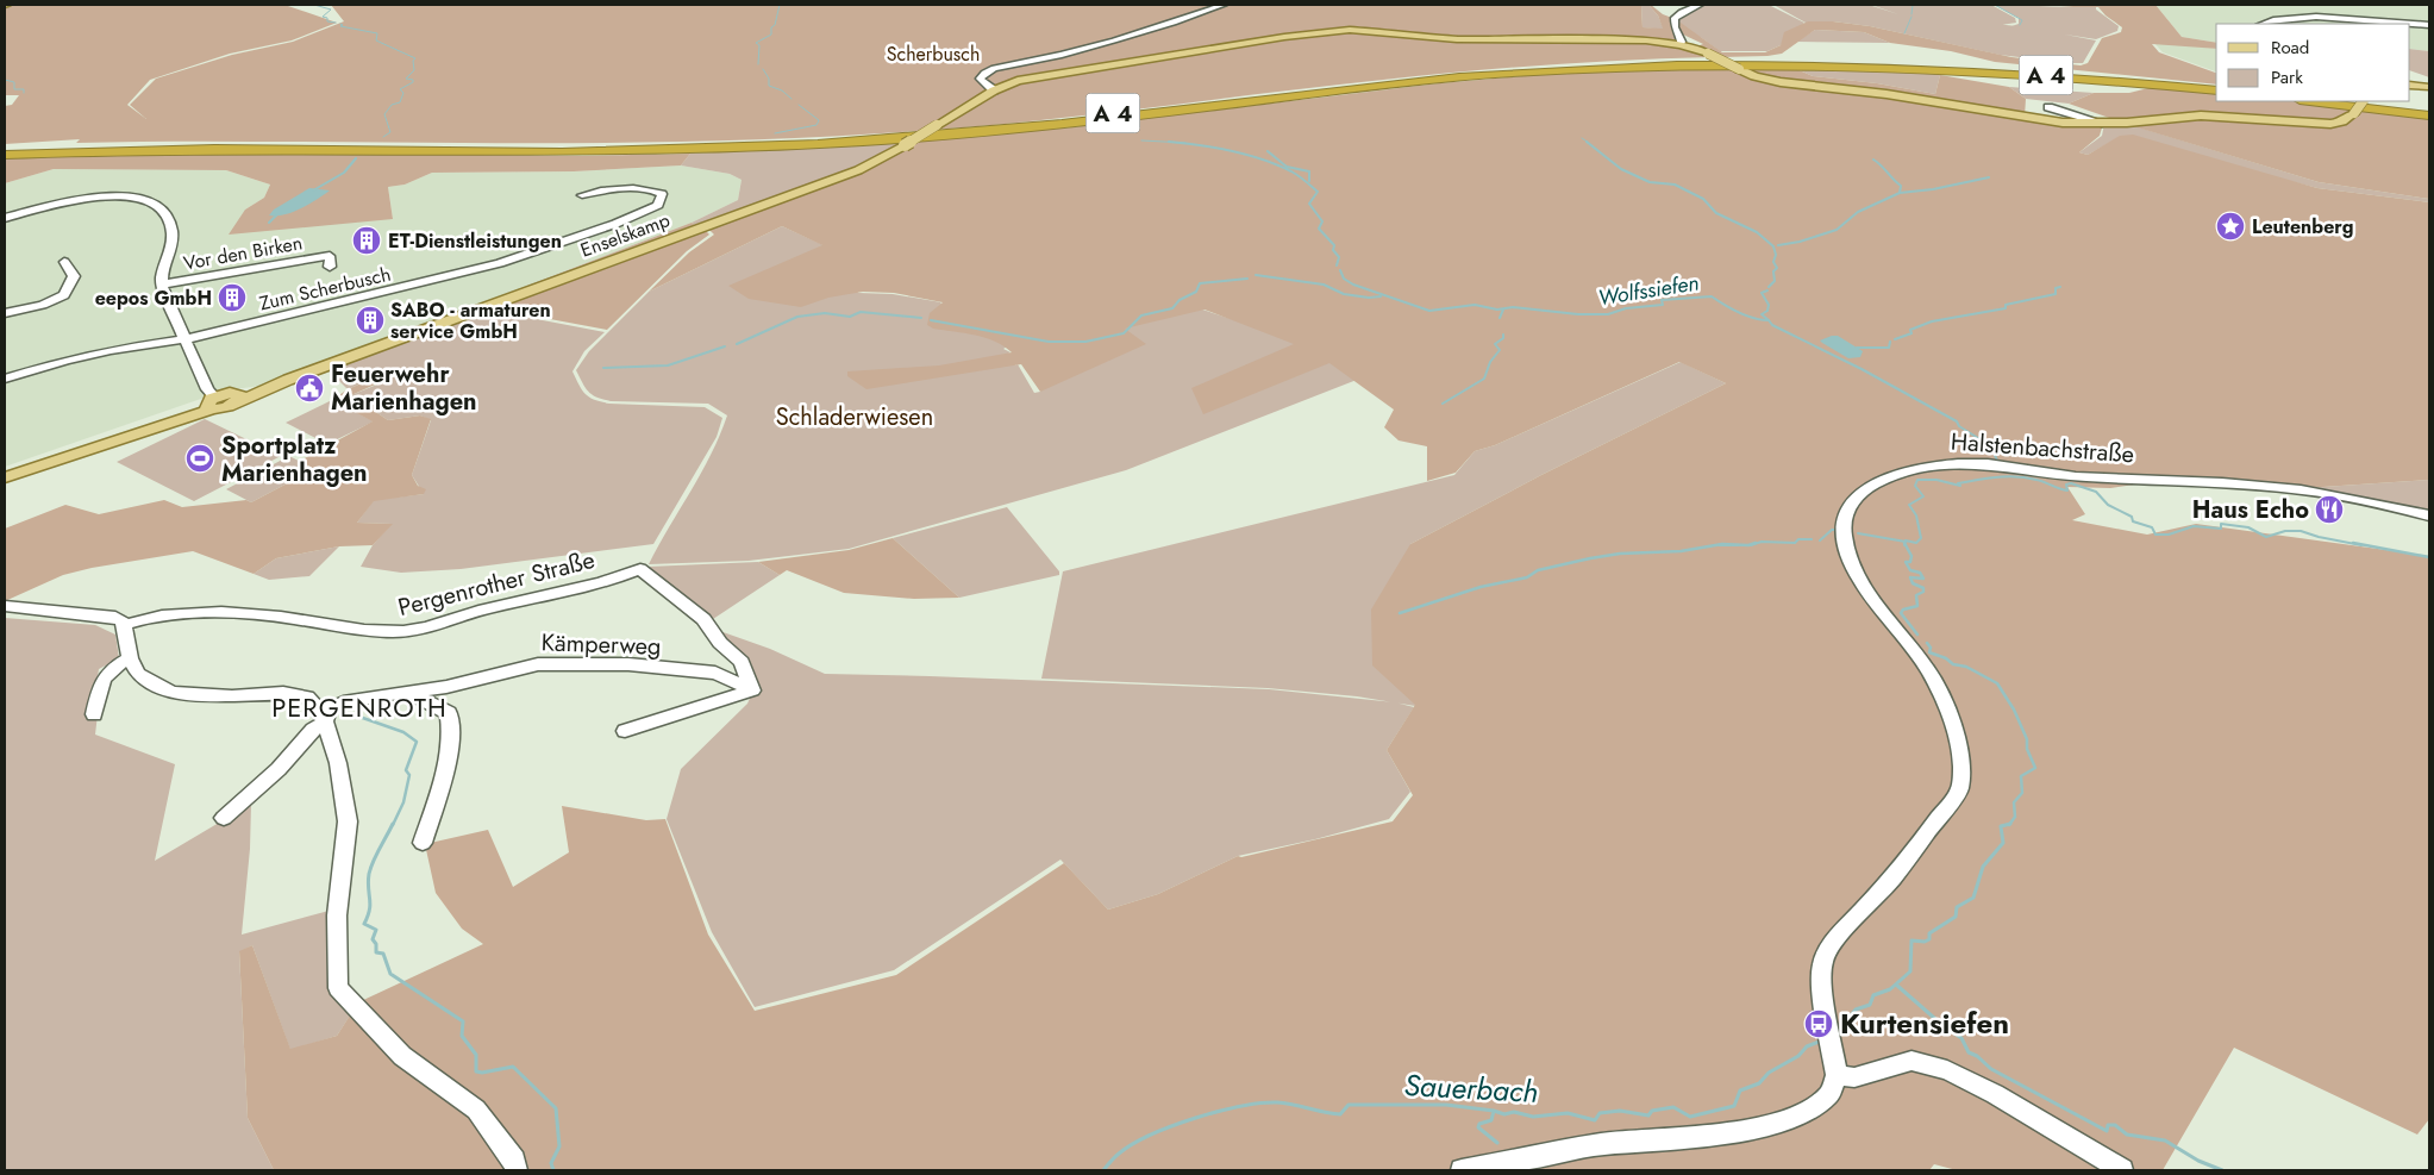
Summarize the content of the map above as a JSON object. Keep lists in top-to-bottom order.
{
  "streets": {
    "highway": ["A 4"],
    "main road": ["Enselskamp"],
    "street": [
      "Vor den Birken",
      "Zum Scherbusch",
      "Halstenbachstraße",
      "Pergenrother Straße",
      "Kämperweg"
    ]
  },
  "crossings": [
    ["Enselskamp", "Vor den Birken"],
    ["Vor den Birken", "Zum Scherbusch"],
    ["Pergenrother Straße", "Kämperweg"]
  ],
  "districts": ["PERGENROTH"],
  "water": ["Wolfssiefen", "Sauerbach"],
  "parks": ["Scherbusch", "Schladerwiesen"],
  "places": {
    "place": ["Leutenberg"],
    "building": ["ET-Dienstleistungen", "eepos GmbH", "SABO - armaturen service GmbH"],
    "public building": ["Feuerwehr Marienhagen"],
    "sports": ["Sportplatz Marienhagen"],
    "restaurant": ["Haus Echo"],
    "bus stop": ["Kurtensiefen"]
  },
  "legend": ["Road", "Park"]
}
